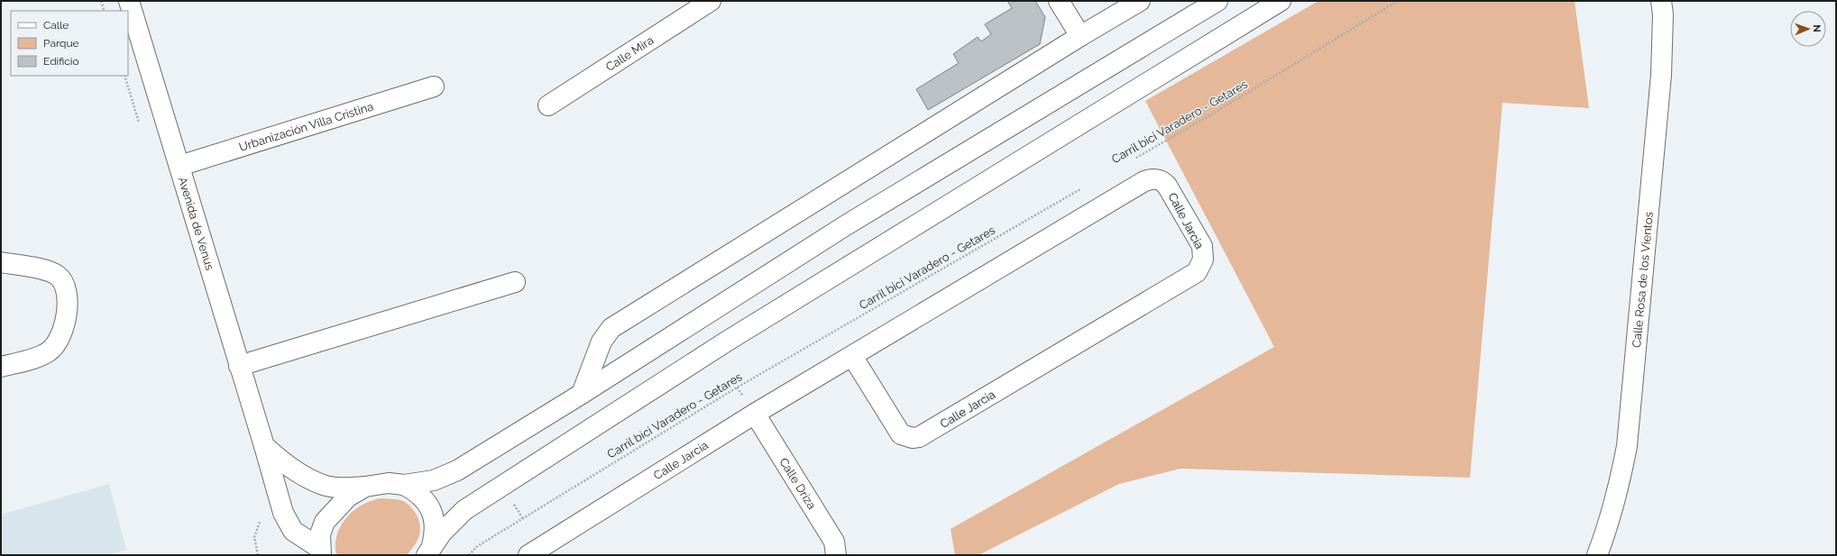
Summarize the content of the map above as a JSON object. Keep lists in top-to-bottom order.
{
  "streets": {
    "street": [
      "Calle Mira",
      "Urbanización Villa Cristina",
      "Calle Jarcia",
      "Avenida de Venus",
      "Calle Rosa de los Vientos",
      "Calle Driza"
    ],
    "path": ["Carril bici Varadero - Getares"]
  },
  "crossings": [
    ["Urbanización Villa Cristina", "Avenida de Venus"],
    ["Calle Jarcia", "Calle Driza"]
  ],
  "legend": ["Calle", "Parque", "Edificio"],
  "north": "right"
}
